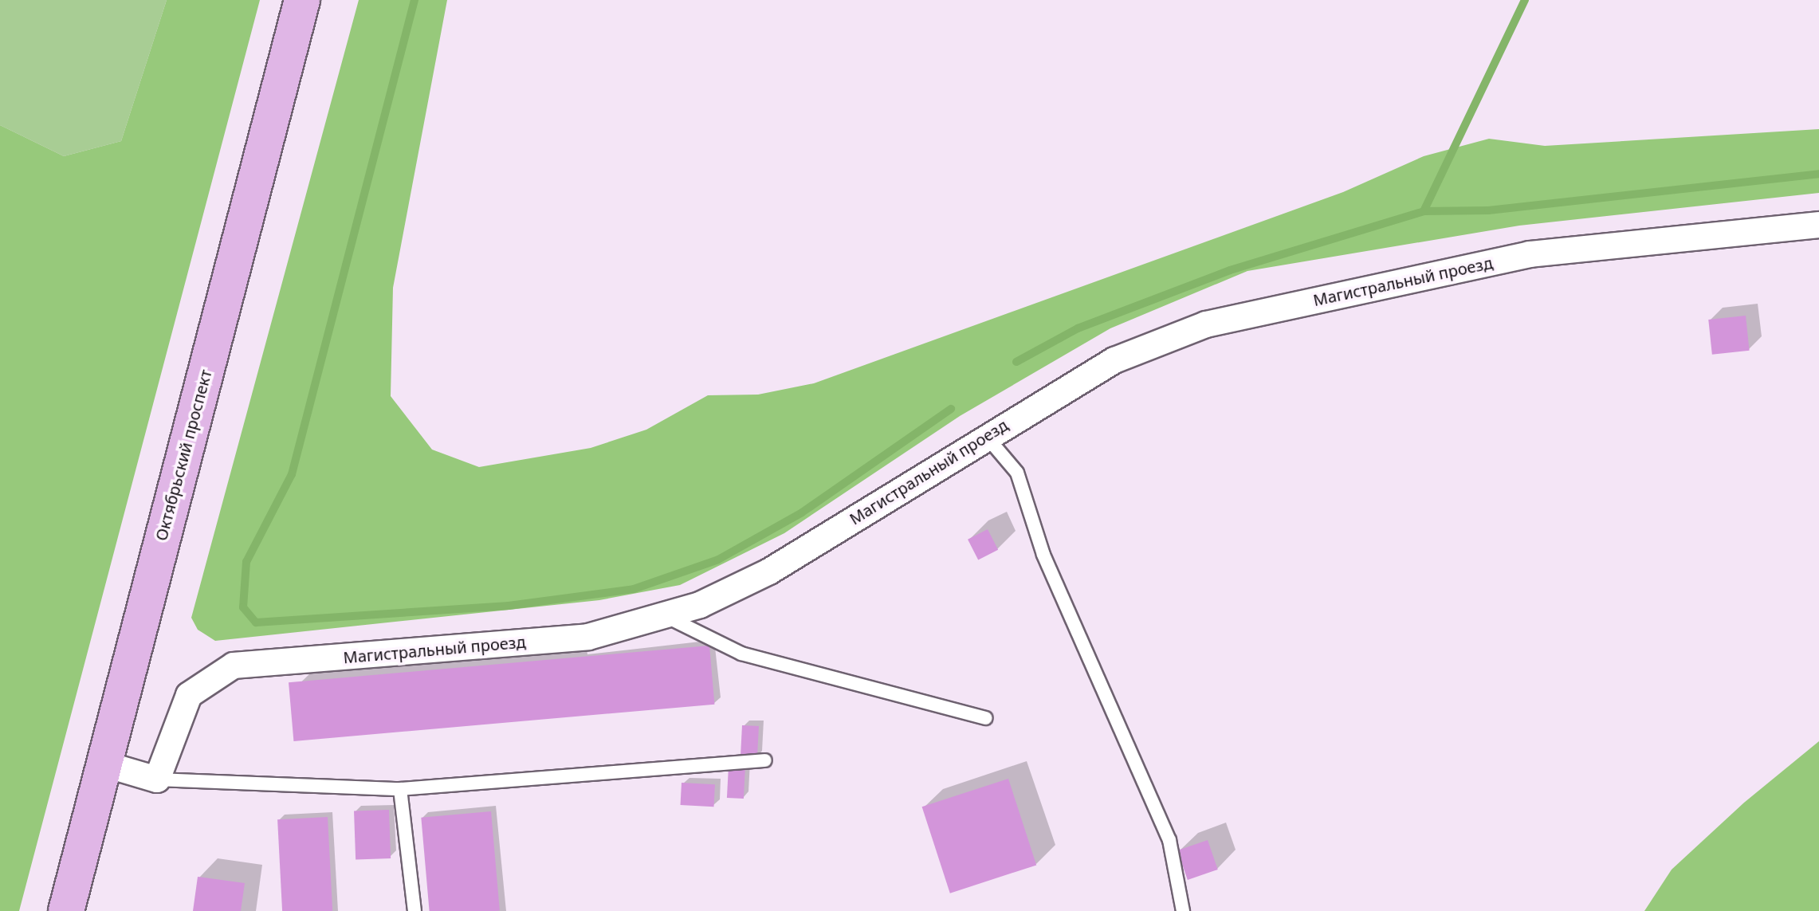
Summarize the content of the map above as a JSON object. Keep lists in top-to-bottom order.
{
  "streets": {
    "main road": ["Октябрьский проспект"],
    "street": ["Магистральный проезд"]
  }
}
